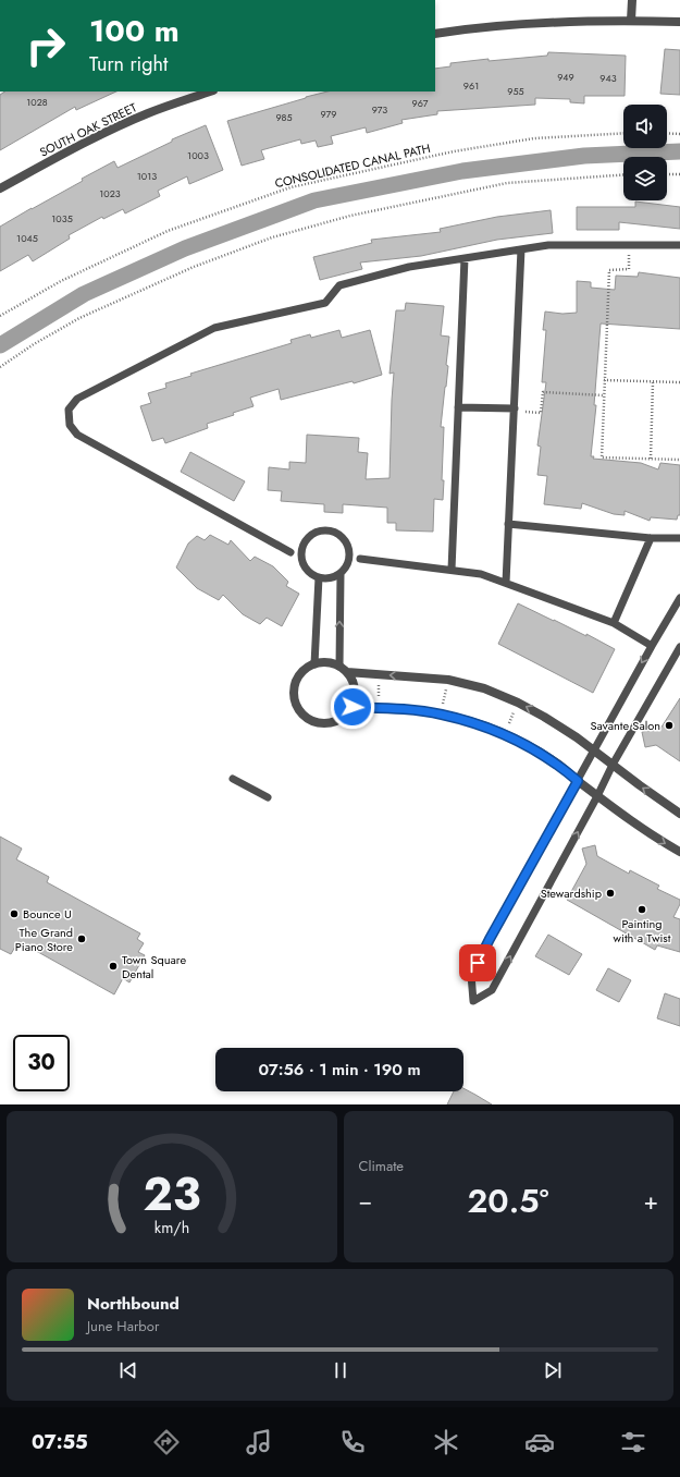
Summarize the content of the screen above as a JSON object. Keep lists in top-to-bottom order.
{
  "streets": {
    "street": ["SOUTH OAK STREET"],
    "path": ["CONSOLIDATED CANAL PATH"]
  },
  "places": [
    "Savante Salon",
    "Stewardship",
    "Painting with a Twist",
    "Bounce U",
    "The Grand Piano Store",
    "Town Square Dental"
  ],
  "house_numbers": [
    "949",
    "943",
    "961",
    "955",
    "1028",
    "967",
    "973",
    "979",
    "985",
    "1003",
    "1013",
    "1023",
    "1035",
    "1045"
  ],
  "page": {
    "turn": ["100 m", "Turn right"],
    "limit": "30",
    "trip": "07:56 · 1 min · 190 m",
    "tile": "Climate",
    "heat": ["−", "20.5°", "+"],
    "song": ["Northbound", "June Harbor"],
    "tabs": "07:55",
    "gauge": ["23", "km/h"]
  }
}
